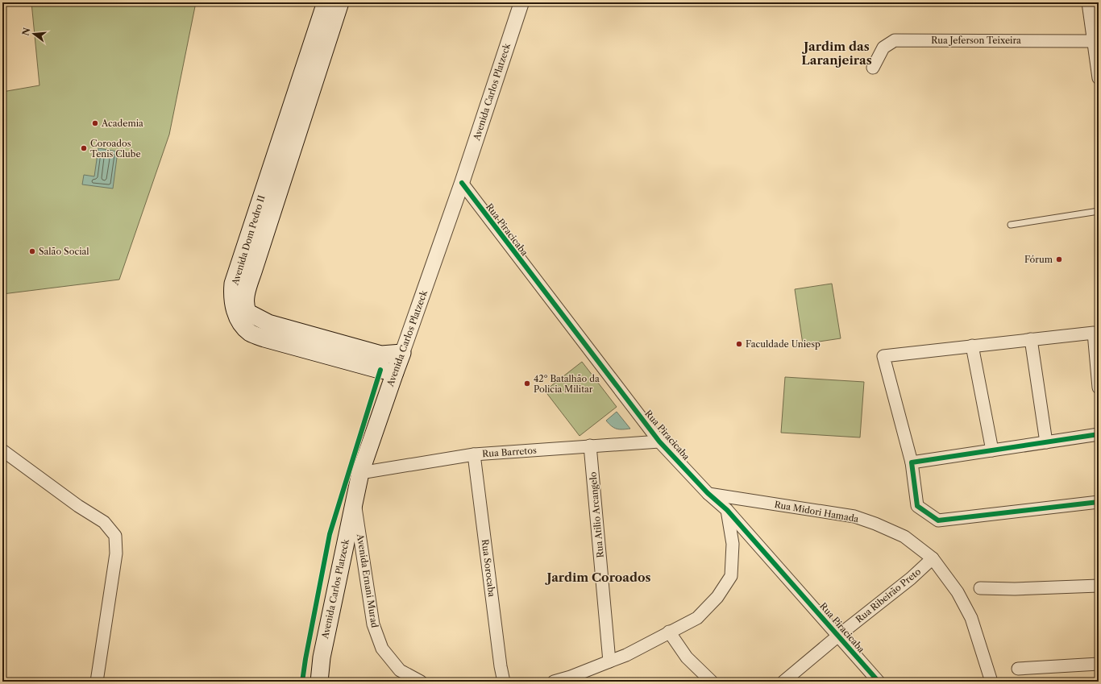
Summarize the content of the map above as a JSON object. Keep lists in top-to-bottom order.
{
  "streets": {
    "main road": ["Avenida Carlos Platzeck", "Avenida Dom Pedro II"],
    "street": [
      "Rua Jeferson Teixeira",
      "Rua Piracicaba",
      "Rua Barretos",
      "Rua Midori Hamada",
      "Rua Atilio Arcangelo",
      "Rua Sorocaba",
      "Avenida Ernani Murad",
      "Rua Ribeirão Preto"
    ]
  },
  "crossings": [
    ["Avenida Carlos Platzeck", "Rua Piracicaba"],
    ["Avenida Carlos Platzeck", "Avenida Dom Pedro II"],
    ["Avenida Carlos Platzeck", "Rua Barretos"],
    ["Avenida Carlos Platzeck", "Avenida Ernani Murad"],
    ["Rua Piracicaba", "Rua Barretos"],
    ["Rua Piracicaba", "Rua Midori Hamada"],
    ["Rua Piracicaba", "Rua Ribeirão Preto"],
    ["Rua Barretos", "Rua Atilio Arcangelo"],
    ["Rua Barretos", "Rua Sorocaba"],
    ["Rua Midori Hamada", "Rua Ribeirão Preto"]
  ],
  "districts": ["Jardim das Laranjeiras", "Jardim Coroados"],
  "places": [
    "Academia",
    "Coroados Tenis Clube",
    "Salão Social",
    "Fórum",
    "Faculdade Uniesp",
    "42º Batalhão da Policia Militar"
  ],
  "north": "left"
}
